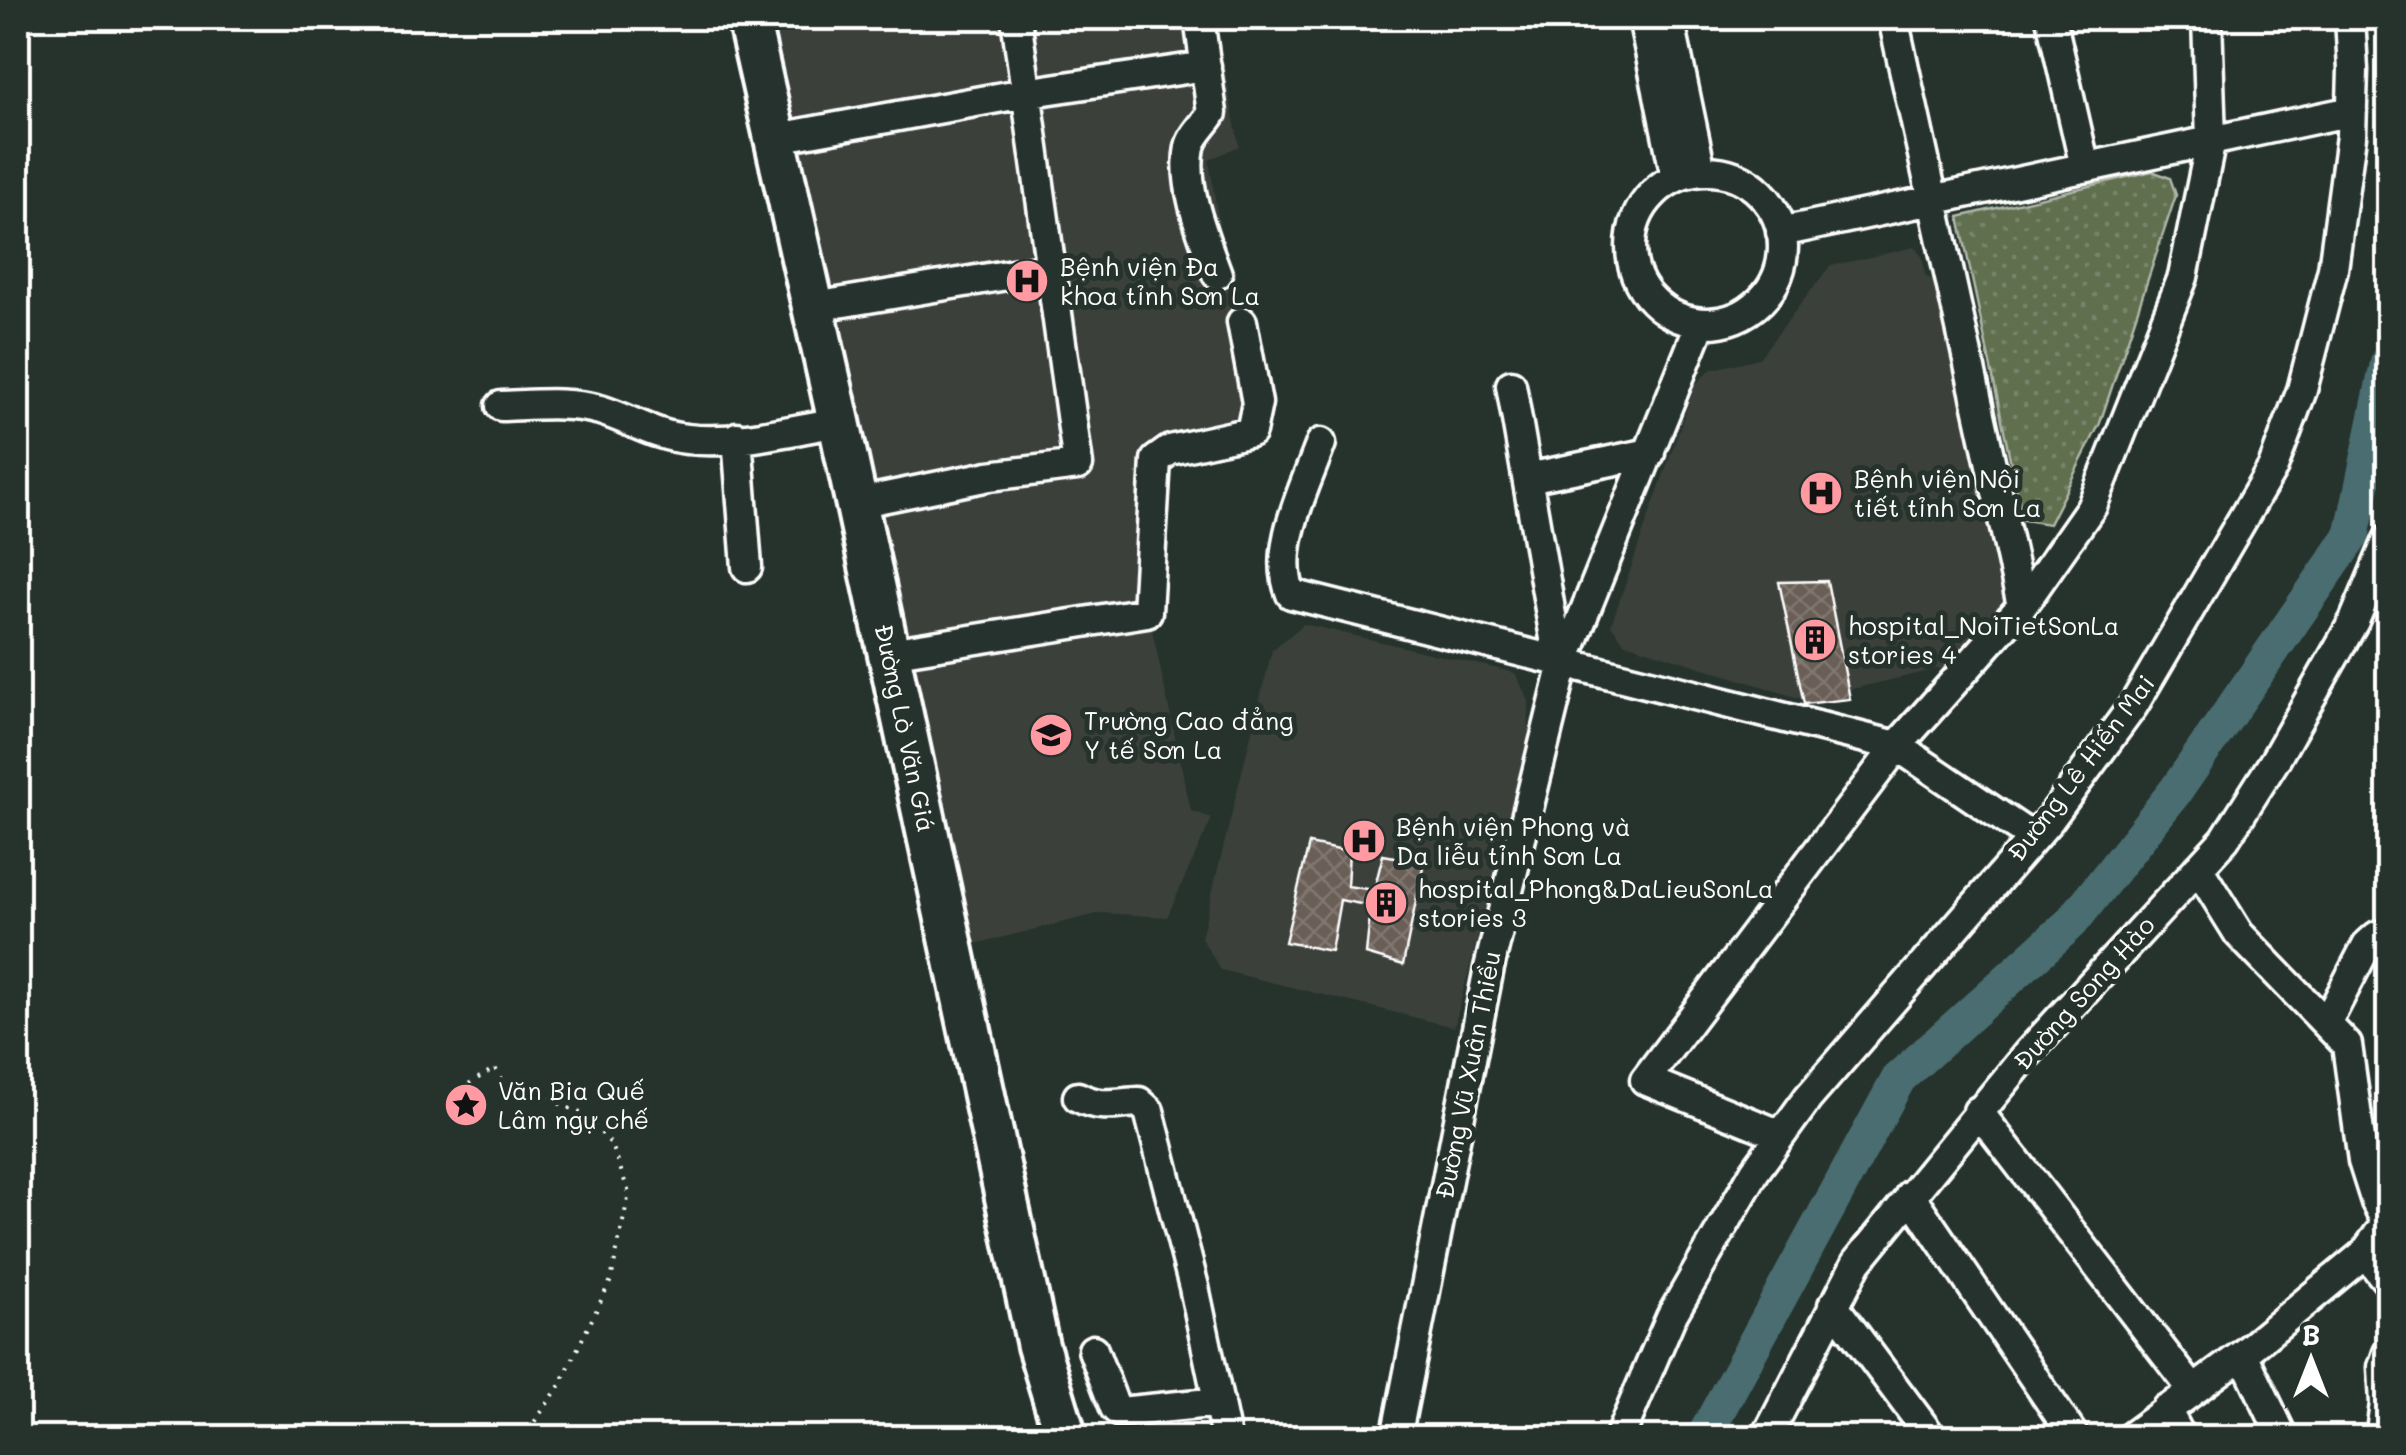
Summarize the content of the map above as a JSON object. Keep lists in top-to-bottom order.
{
  "streets": {
    "highway": ["Đường Lò Văn Giá"],
    "street": ["Đường Lê Hiến Mai", "Đường Song Hào", "Đường Vũ Xuân Thiều"]
  },
  "places": {
    "hospital": ["Bệnh viện Đa khoa tỉnh Sơn La", "Bệnh viện Nội tiết tỉnh Sơn La", "Bệnh viện Phong và Da liễu tỉnh Sơn La"],
    "building": ["hospital_NoiTietSonLa stories 4", "hospital_Phong&DaLieuSonLa stories 3"],
    "school or university": ["Trường Cao đẳng Y tế Sơn La"],
    "place": ["Văn Bia Quế Lâm ngự chế"]
  },
  "north": "top"
}
